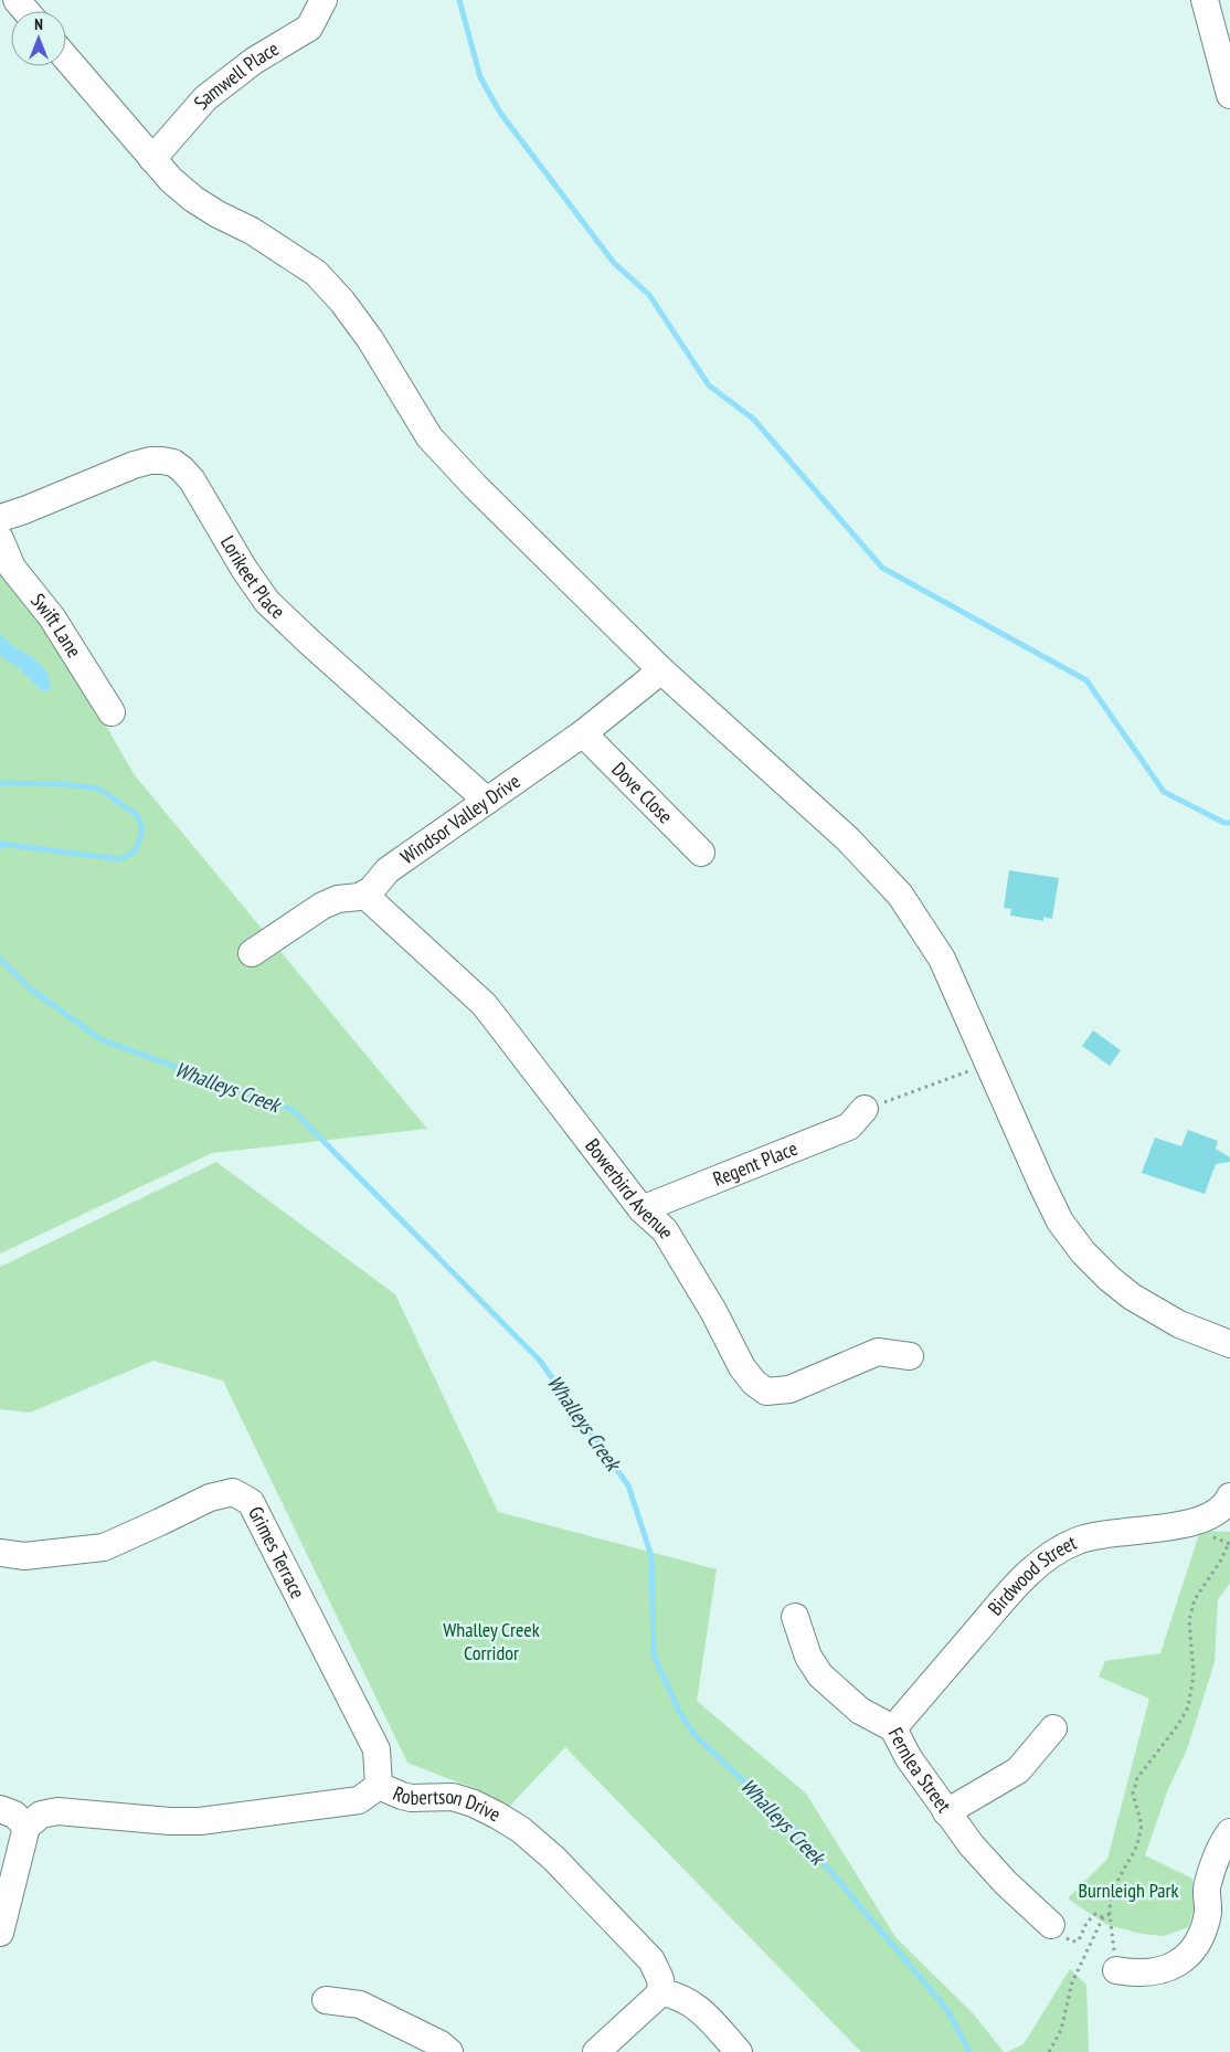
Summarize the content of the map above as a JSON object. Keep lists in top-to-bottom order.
{
  "streets": {
    "street": [
      "Samwell Place",
      "Lorikeet Place",
      "Swift Lane",
      "Dove Close",
      "Windsor Valley Drive",
      "Regent Place",
      "Bowerbird Avenue",
      "Grimes Terrace",
      "Birdwood Street",
      "Fernlea Street",
      "Robertson Drive"
    ]
  },
  "crossings": [
    ["Lorikeet Place", "Windsor Valley Drive"],
    ["Dove Close", "Windsor Valley Drive"],
    ["Windsor Valley Drive", "Bowerbird Avenue"],
    ["Regent Place", "Bowerbird Avenue"],
    ["Grimes Terrace", "Robertson Drive"],
    ["Birdwood Street", "Fernlea Street"]
  ],
  "water": ["Whalleys Creek"],
  "parks": ["Whalley Creek Corridor", "Burnleigh Park"],
  "north": "top"
}
